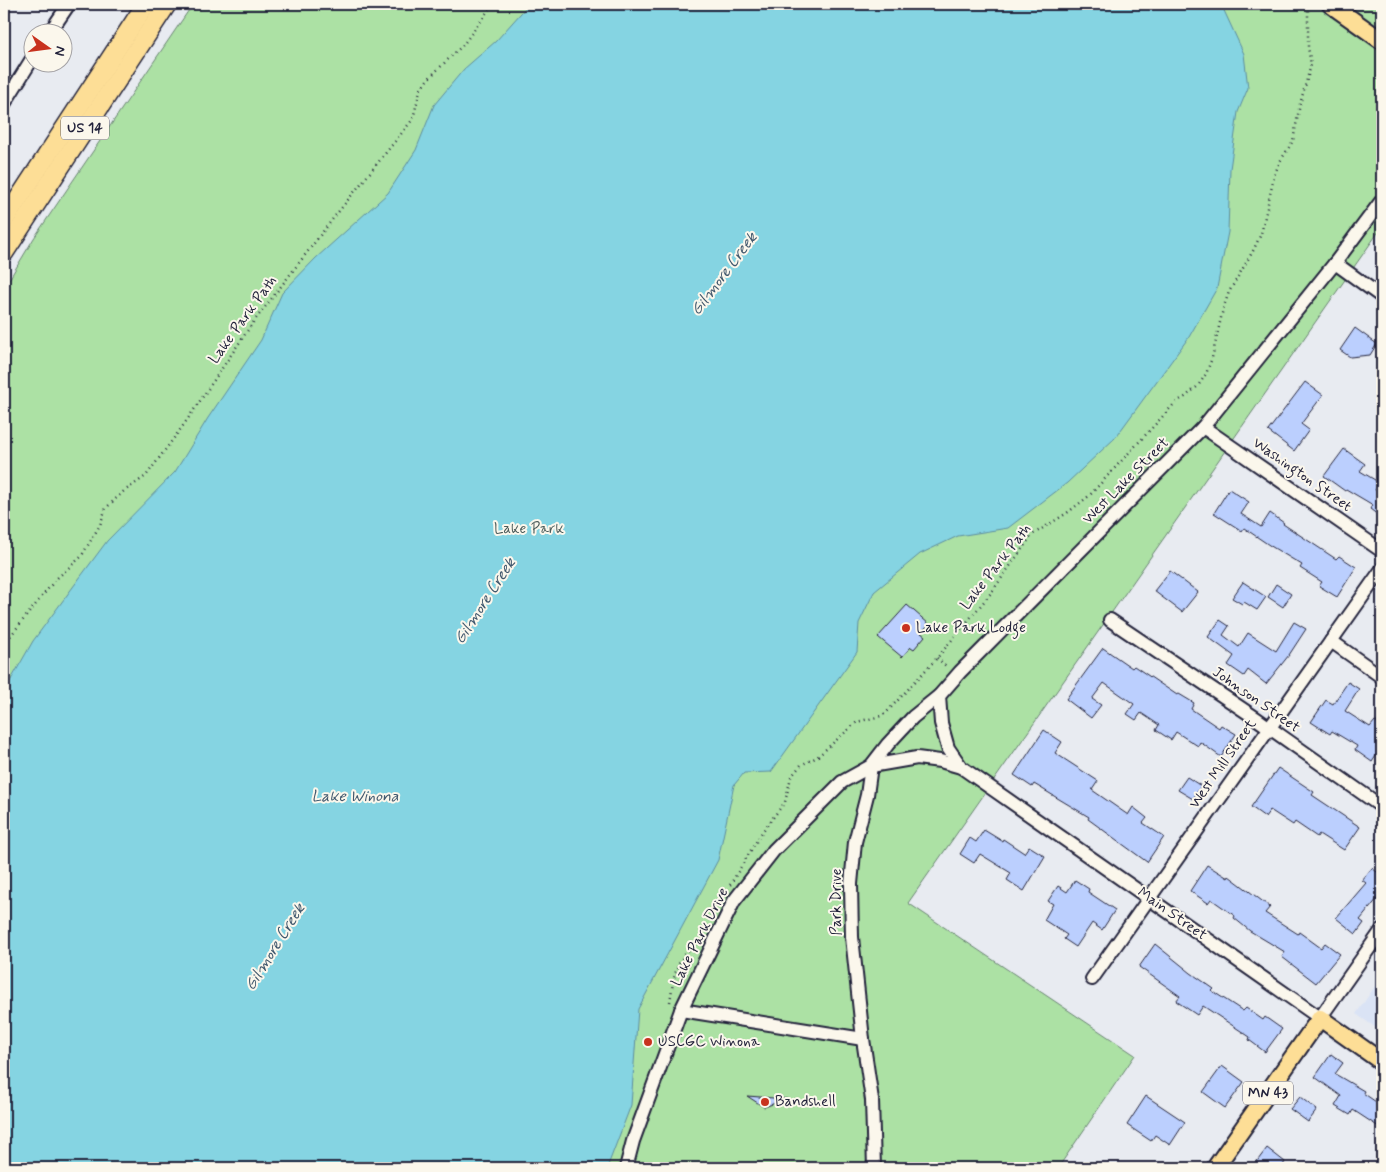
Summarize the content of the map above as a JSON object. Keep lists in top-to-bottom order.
{
  "streets": {
    "highway": ["US 14"],
    "main road": ["Main Street", "MN 43"],
    "street": [
      "Washington Street",
      "West Lake Street",
      "Johnson Street",
      "West Mill Street",
      "Park Drive",
      "Lake Park Drive"
    ],
    "path": ["Lake Park Path"]
  },
  "crossings": [
    ["Washington Street", "West Lake Street"],
    ["West Lake Street", "Park Drive"],
    ["West Lake Street", "Main Street"],
    ["West Lake Street", "Lake Park Drive"],
    ["Johnson Street", "West Mill Street"],
    ["West Mill Street", "Main Street"],
    ["Park Drive", "Main Street"],
    ["Park Drive", "Lake Park Drive"],
    ["Main Street", "Lake Park Drive"],
    ["Main Street", "MN 43"]
  ],
  "water": ["Gilmore Creek", "Lake Winona"],
  "parks": ["Lake Park"],
  "places": ["Lake Park Lodge", "USCGC Winona", "Bandshell"],
  "north": "right"
}
